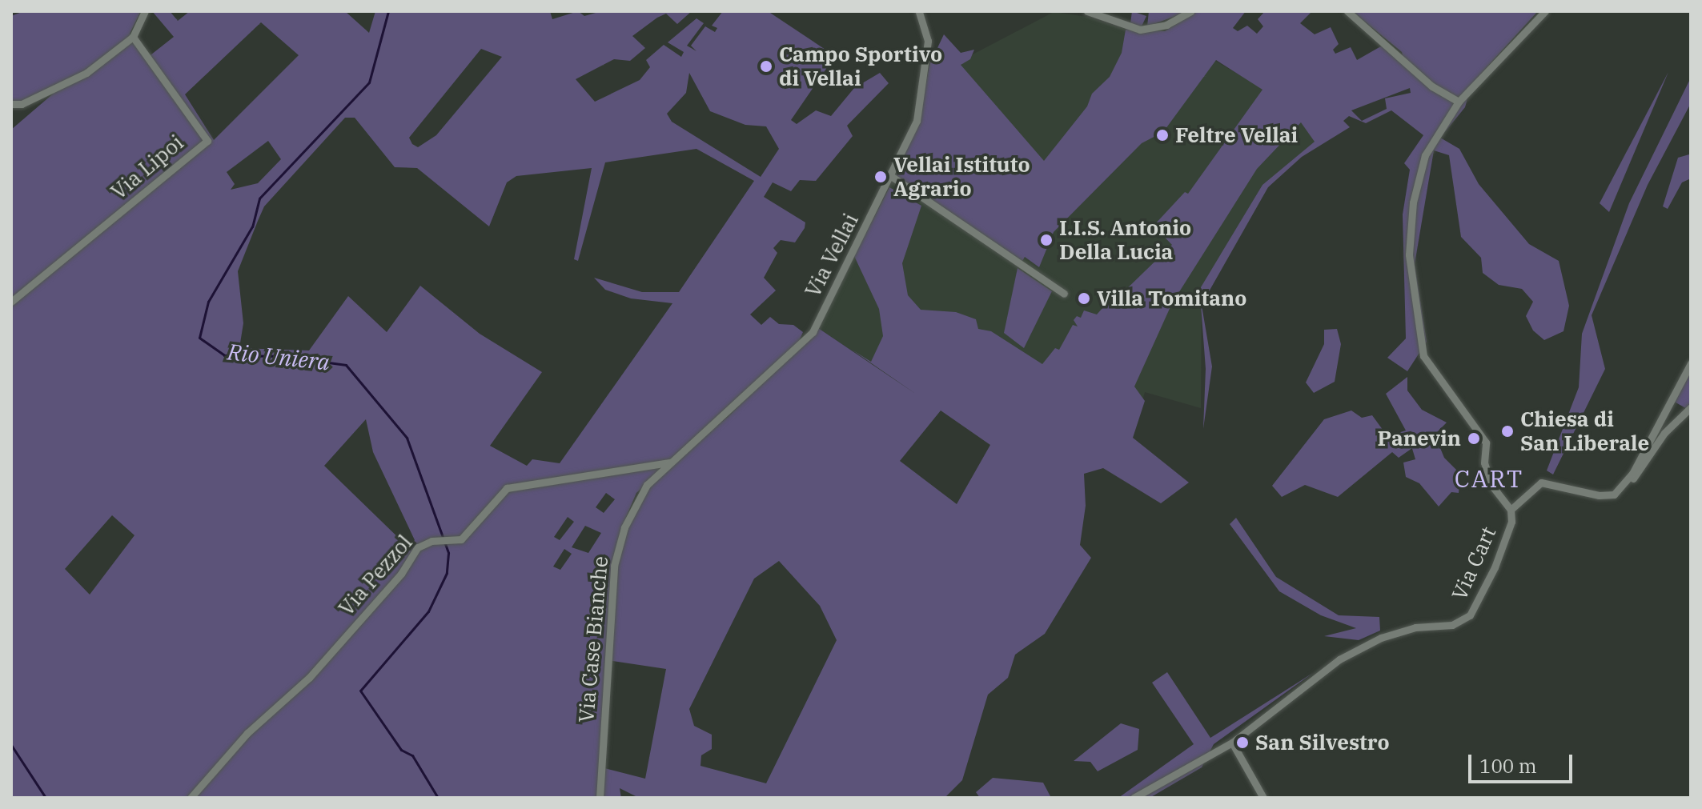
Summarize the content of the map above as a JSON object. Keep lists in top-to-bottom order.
{
  "streets": {
    "street": [
      "Via Lipoi",
      "Via Vellai",
      "Via Cart",
      "Via Pezzol",
      "Via Case Bianche"
    ]
  },
  "crossings": [
    ["Via Vellai", "Via Pezzol"],
    ["Via Vellai", "Via Case Bianche"],
    ["Via Pezzol", "Via Case Bianche"]
  ],
  "districts": ["CART"],
  "water": ["Rio Uniera"],
  "places": [
    "Campo Sportivo di Vellai",
    "Feltre Vellai",
    "Vellai Istituto Agrario",
    "I.I.S. Antonio Della Lucia",
    "Villa Tomitano",
    "Chiesa di San Liberale",
    "Panevin",
    "San Silvestro"
  ],
  "scale_bar": "100 m"
}
